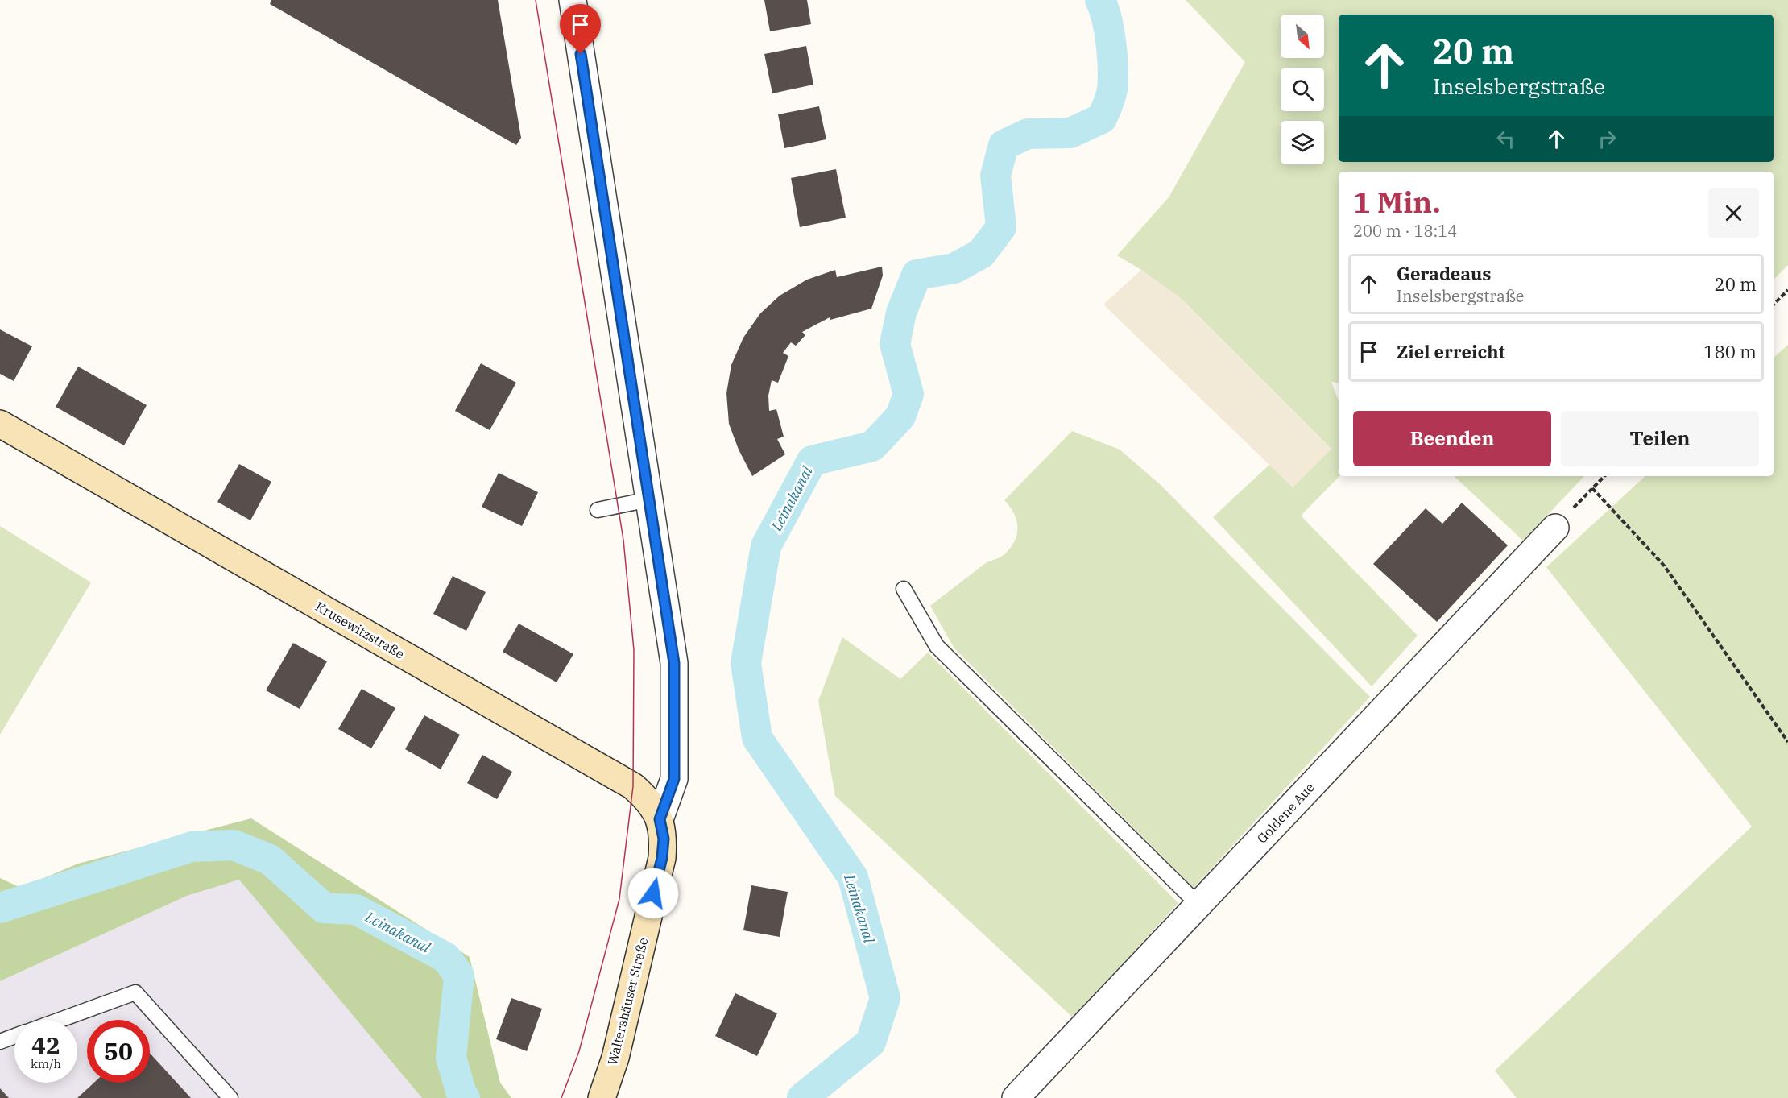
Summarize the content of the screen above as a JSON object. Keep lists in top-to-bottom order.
{
  "streets": {
    "main road": ["Krusewitzstraße", "Waltershäuser Straße"],
    "street": ["Goldene Aue"]
  },
  "crossings": [
    ["Krusewitzstraße", "Waltershäuser Straße"]
  ],
  "water": ["Leinakanal"],
  "north": "bottom right",
  "page": {
    "turn": ["20 m", "Inselsbergstraße"],
    "heading": ["1 Min.", "200 m · 18:14"],
    "list": [
      {
        "name": "Geradeaus",
        "note": "Inselsbergstraße",
        "value": "20 m"
      },
      {
        "name": "Ziel erreicht",
        "value": "180 m"
      }
    ],
    "buttons": ["Beenden", "Teilen"],
    "speed": "42 km/h",
    "limit": "50"
  }
}
